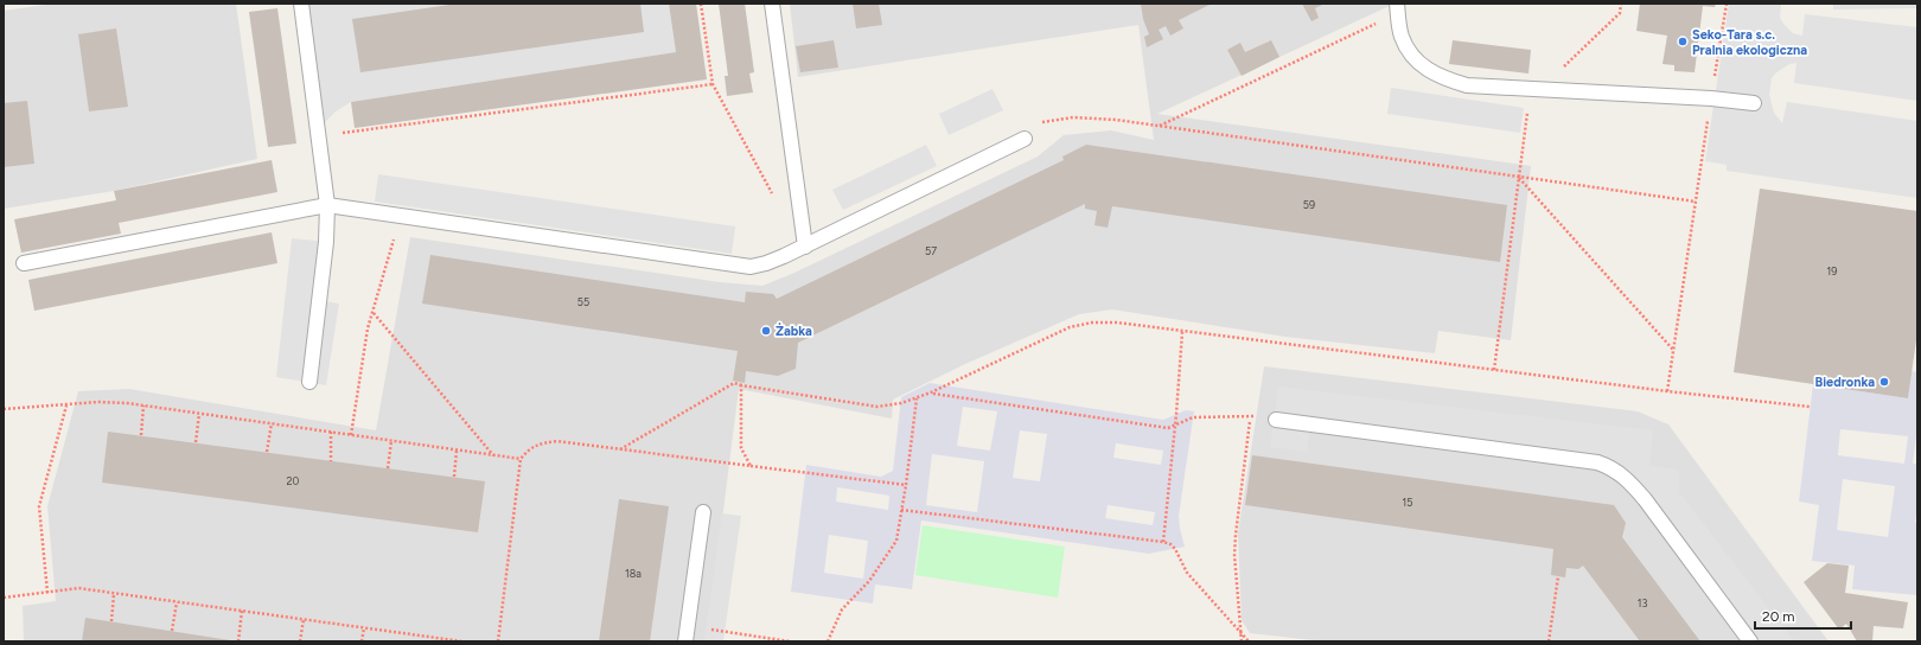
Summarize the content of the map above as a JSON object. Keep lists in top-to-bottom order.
{
  "places": ["Seko-Tara s.c. Pralnia ekologiczna", "Żabka", "Biedronka"],
  "house_numbers": [
    "59",
    "57",
    "19",
    "55",
    "20",
    "15",
    "18a",
    "13"
  ],
  "scale_bar": "20 m"
}
